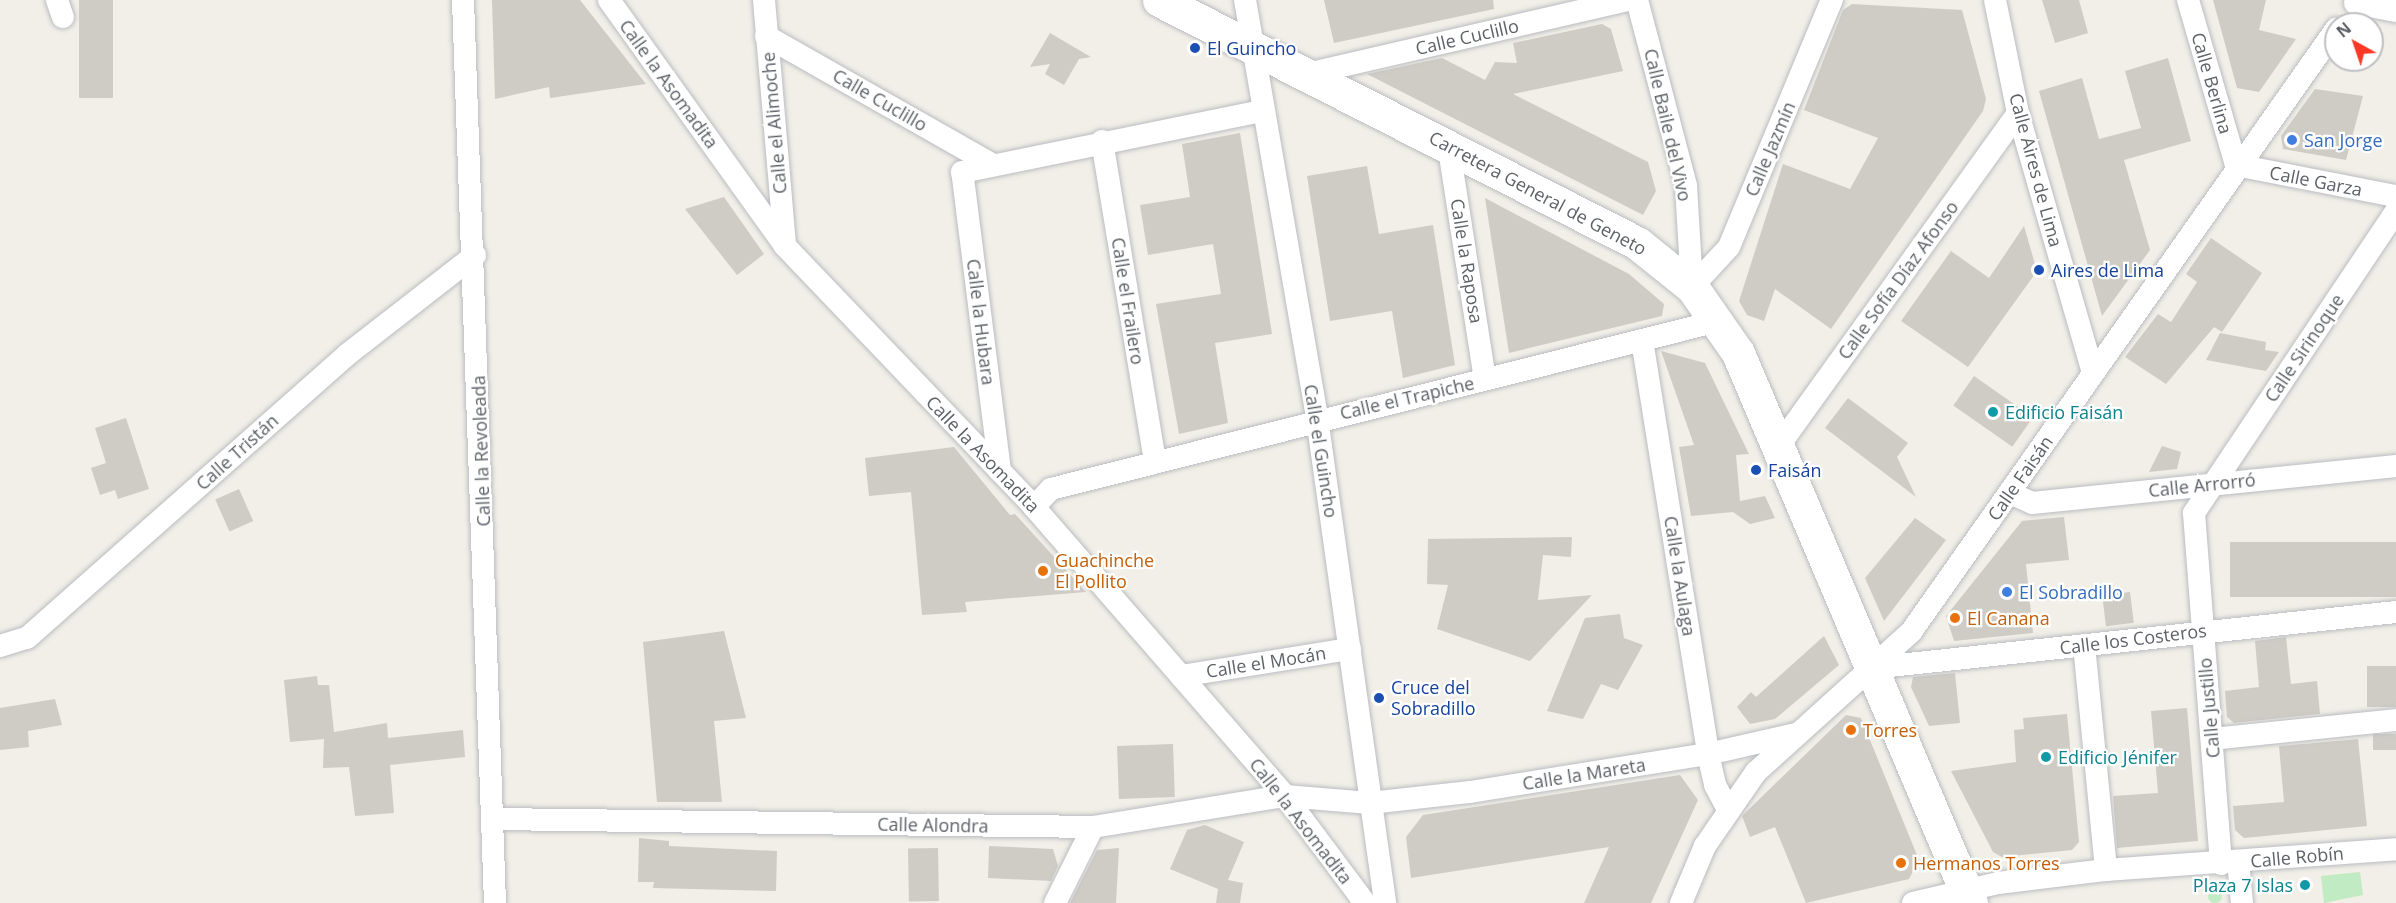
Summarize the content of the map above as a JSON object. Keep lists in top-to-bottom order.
{
  "streets": {
    "main road": ["Carretera General de Geneto"],
    "street": [
      "Calle Cuclillo",
      "Calle Berlina",
      "Calle la Asomadita",
      "Calle el Alimoche",
      "Calle Baile del Vivo",
      "Calle Jazmín",
      "Calle Aires de Lima",
      "Calle Garza",
      "Calle la Raposa",
      "Calle Sofía Díaz Afonso",
      "Calle el Frailero",
      "Calle la Hubara",
      "Calle Sirinoque",
      "Calle el Trapiche",
      "Calle la Revoleada",
      "Calle el Guincho",
      "Calle Tristán",
      "Calle Faisán",
      "Calle Arrorró",
      "Calle la Aulaga",
      "Calle los Costeros",
      "Calle el Mocán",
      "Calle Justillo",
      "Calle la Mareta",
      "Calle Alondra",
      "Calle Robín"
    ]
  },
  "crossings": [
    ["Calle Cuclillo", "Calle el Alimoche"],
    ["Calle Cuclillo", "Carretera General de Geneto"],
    ["Calle Cuclillo", "Calle la Hubara"],
    ["Calle Berlina", "Calle Garza"],
    ["Calle Berlina", "Calle Faisán"],
    ["Calle la Asomadita", "Calle el Alimoche"],
    ["Calle la Asomadita", "Calle la Hubara"],
    ["Calle la Asomadita", "Calle el Trapiche"],
    ["Calle la Asomadita", "Calle el Mocán"],
    ["Calle la Asomadita", "Calle Alondra"],
    ["Calle Baile del Vivo", "Calle Jazmín"],
    ["Calle Baile del Vivo", "Carretera General de Geneto"],
    ["Calle Jazmín", "Carretera General de Geneto"],
    ["Calle Aires de Lima", "Calle Sofía Díaz Afonso"],
    ["Calle Aires de Lima", "Calle Faisán"],
    ["Calle Garza", "Calle Faisán"],
    ["Carretera General de Geneto", "Calle la Raposa"],
    ["Carretera General de Geneto", "Calle Sofía Díaz Afonso"],
    ["Carretera General de Geneto", "Calle el Trapiche"],
    ["Carretera General de Geneto", "Calle el Guincho"],
    ["Carretera General de Geneto", "Calle Faisán"],
    ["Carretera General de Geneto", "Calle los Costeros"],
    ["Carretera General de Geneto", "Calle Robín"],
    ["Calle la Raposa", "Calle el Trapiche"],
    ["Calle el Frailero", "Calle el Trapiche"],
    ["Calle Sirinoque", "Calle Arrorró"],
    ["Calle Sirinoque", "Calle Justillo"],
    ["Calle el Trapiche", "Calle el Guincho"],
    ["Calle el Trapiche", "Calle la Aulaga"],
    ["Calle la Revoleada", "Calle Tristán"],
    ["Calle la Revoleada", "Calle Alondra"],
    ["Calle el Guincho", "Calle el Mocán"],
    ["Calle el Guincho", "Calle la Mareta"],
    ["Calle el Guincho", "Calle Alondra"],
    ["Calle Faisán", "Calle Arrorró"],
    ["Calle Faisán", "Calle la Aulaga"],
    ["Calle Faisán", "Calle los Costeros"],
    ["Calle Faisán", "Calle la Mareta"],
    ["Calle Arrorró", "Calle Justillo"],
    ["Calle la Aulaga", "Calle la Mareta"],
    ["Calle los Costeros", "Calle Justillo"],
    ["Calle Justillo", "Calle Robín"],
    ["Calle la Mareta", "Calle Alondra"]
  ],
  "places": [
    "El Guincho",
    "San Jorge",
    "Aires de Lima",
    "Edificio Faisán",
    "Faisán",
    "Guachinche El Pollito",
    "El Sobradillo",
    "El Canana",
    "Cruce del Sobradillo",
    "Torres",
    "Edificio Jénifer",
    "Hermanos Torres",
    "Plaza 7 Islas"
  ],
  "north": "top left"
}
